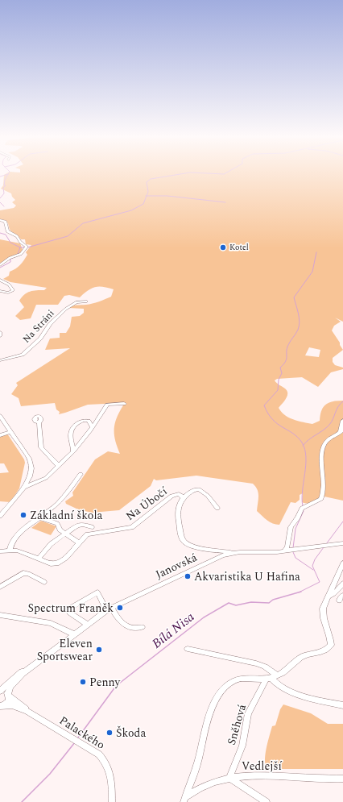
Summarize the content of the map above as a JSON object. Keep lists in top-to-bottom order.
{
  "streets": {
    "street": [
      "Na Stráni",
      "Na Úbočí",
      "Janovská",
      "Sněhová",
      "Palackého",
      "Vedlejší"
    ]
  },
  "crossings": [
    ["Na Úbočí", "Janovská"],
    ["Janovská", "Palackého"],
    ["Sněhová", "Vedlejší"]
  ],
  "water": ["Bílá Nisa"],
  "places": [
    "Kotel",
    "Základní škola",
    "Akvaristika U Hafina",
    "Spectrum Franěk",
    "Eleven Sportswear",
    "Penny",
    "Škoda"
  ]
}
